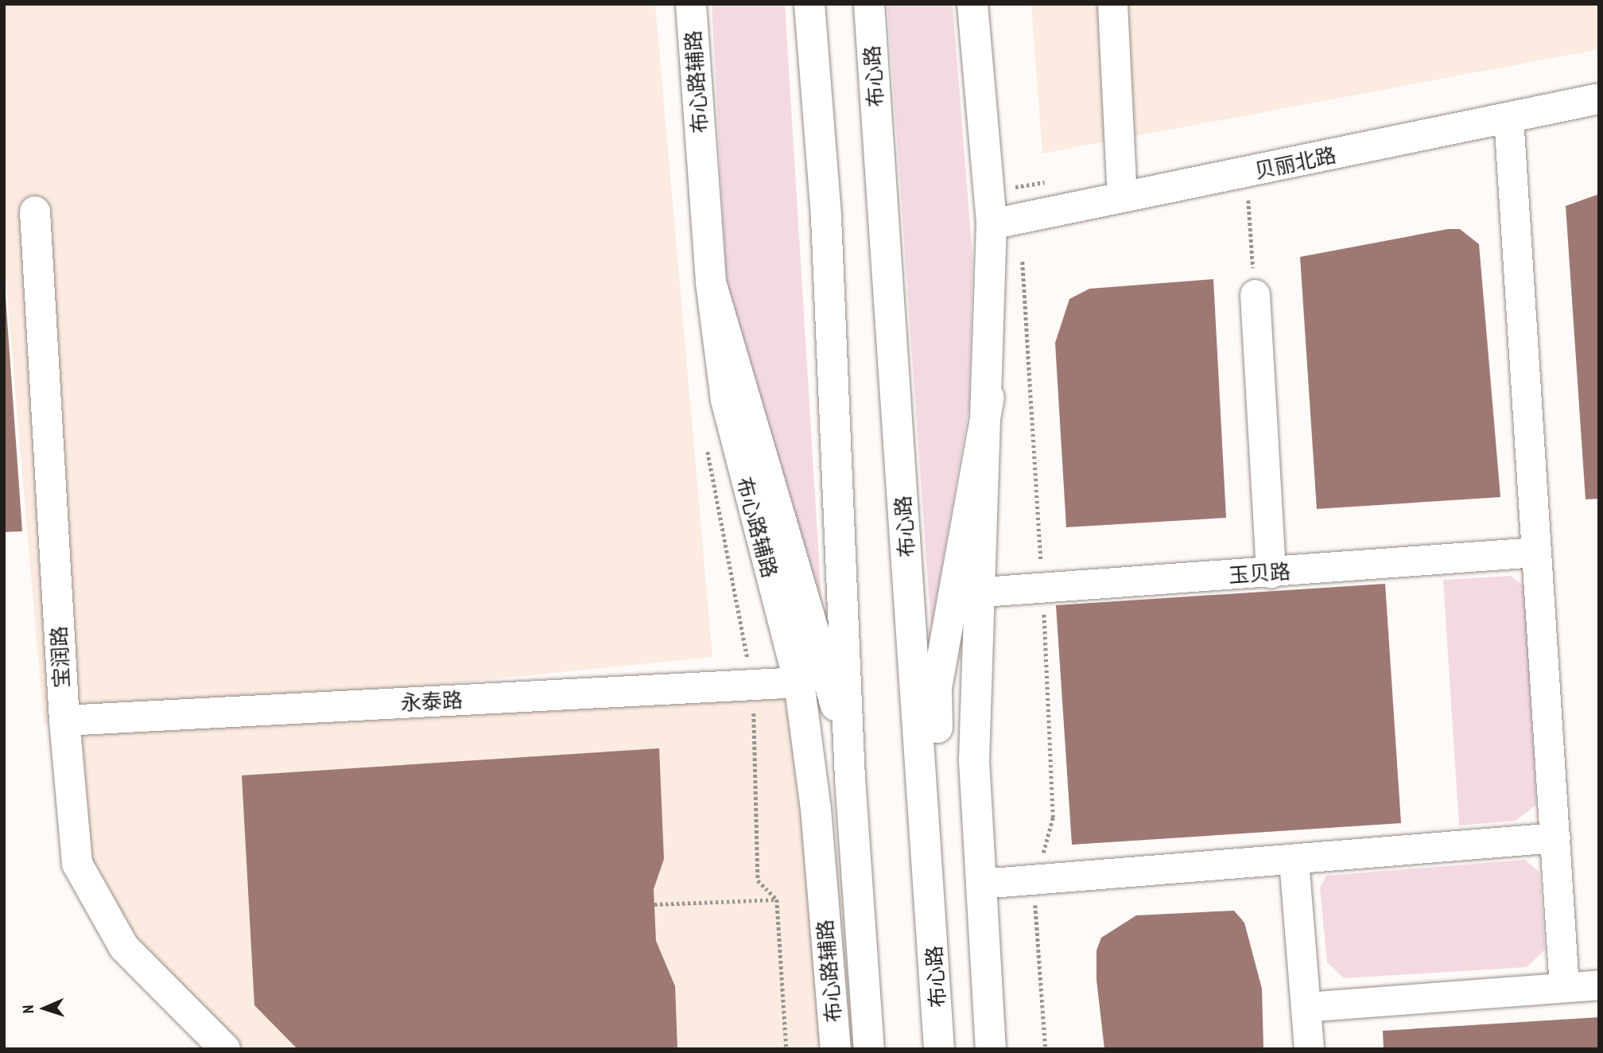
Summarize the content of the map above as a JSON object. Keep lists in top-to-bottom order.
{
  "streets": {
    "main road": [
      "布心路",
      "布心路辅路",
      "贝丽北路",
      "宝润路",
      "永泰路"
    ],
    "street": ["玉贝路"]
  },
  "crossings": [
    ["布心路辅路", "永泰路"],
    ["宝润路", "永泰路"]
  ],
  "north": "left"
}
